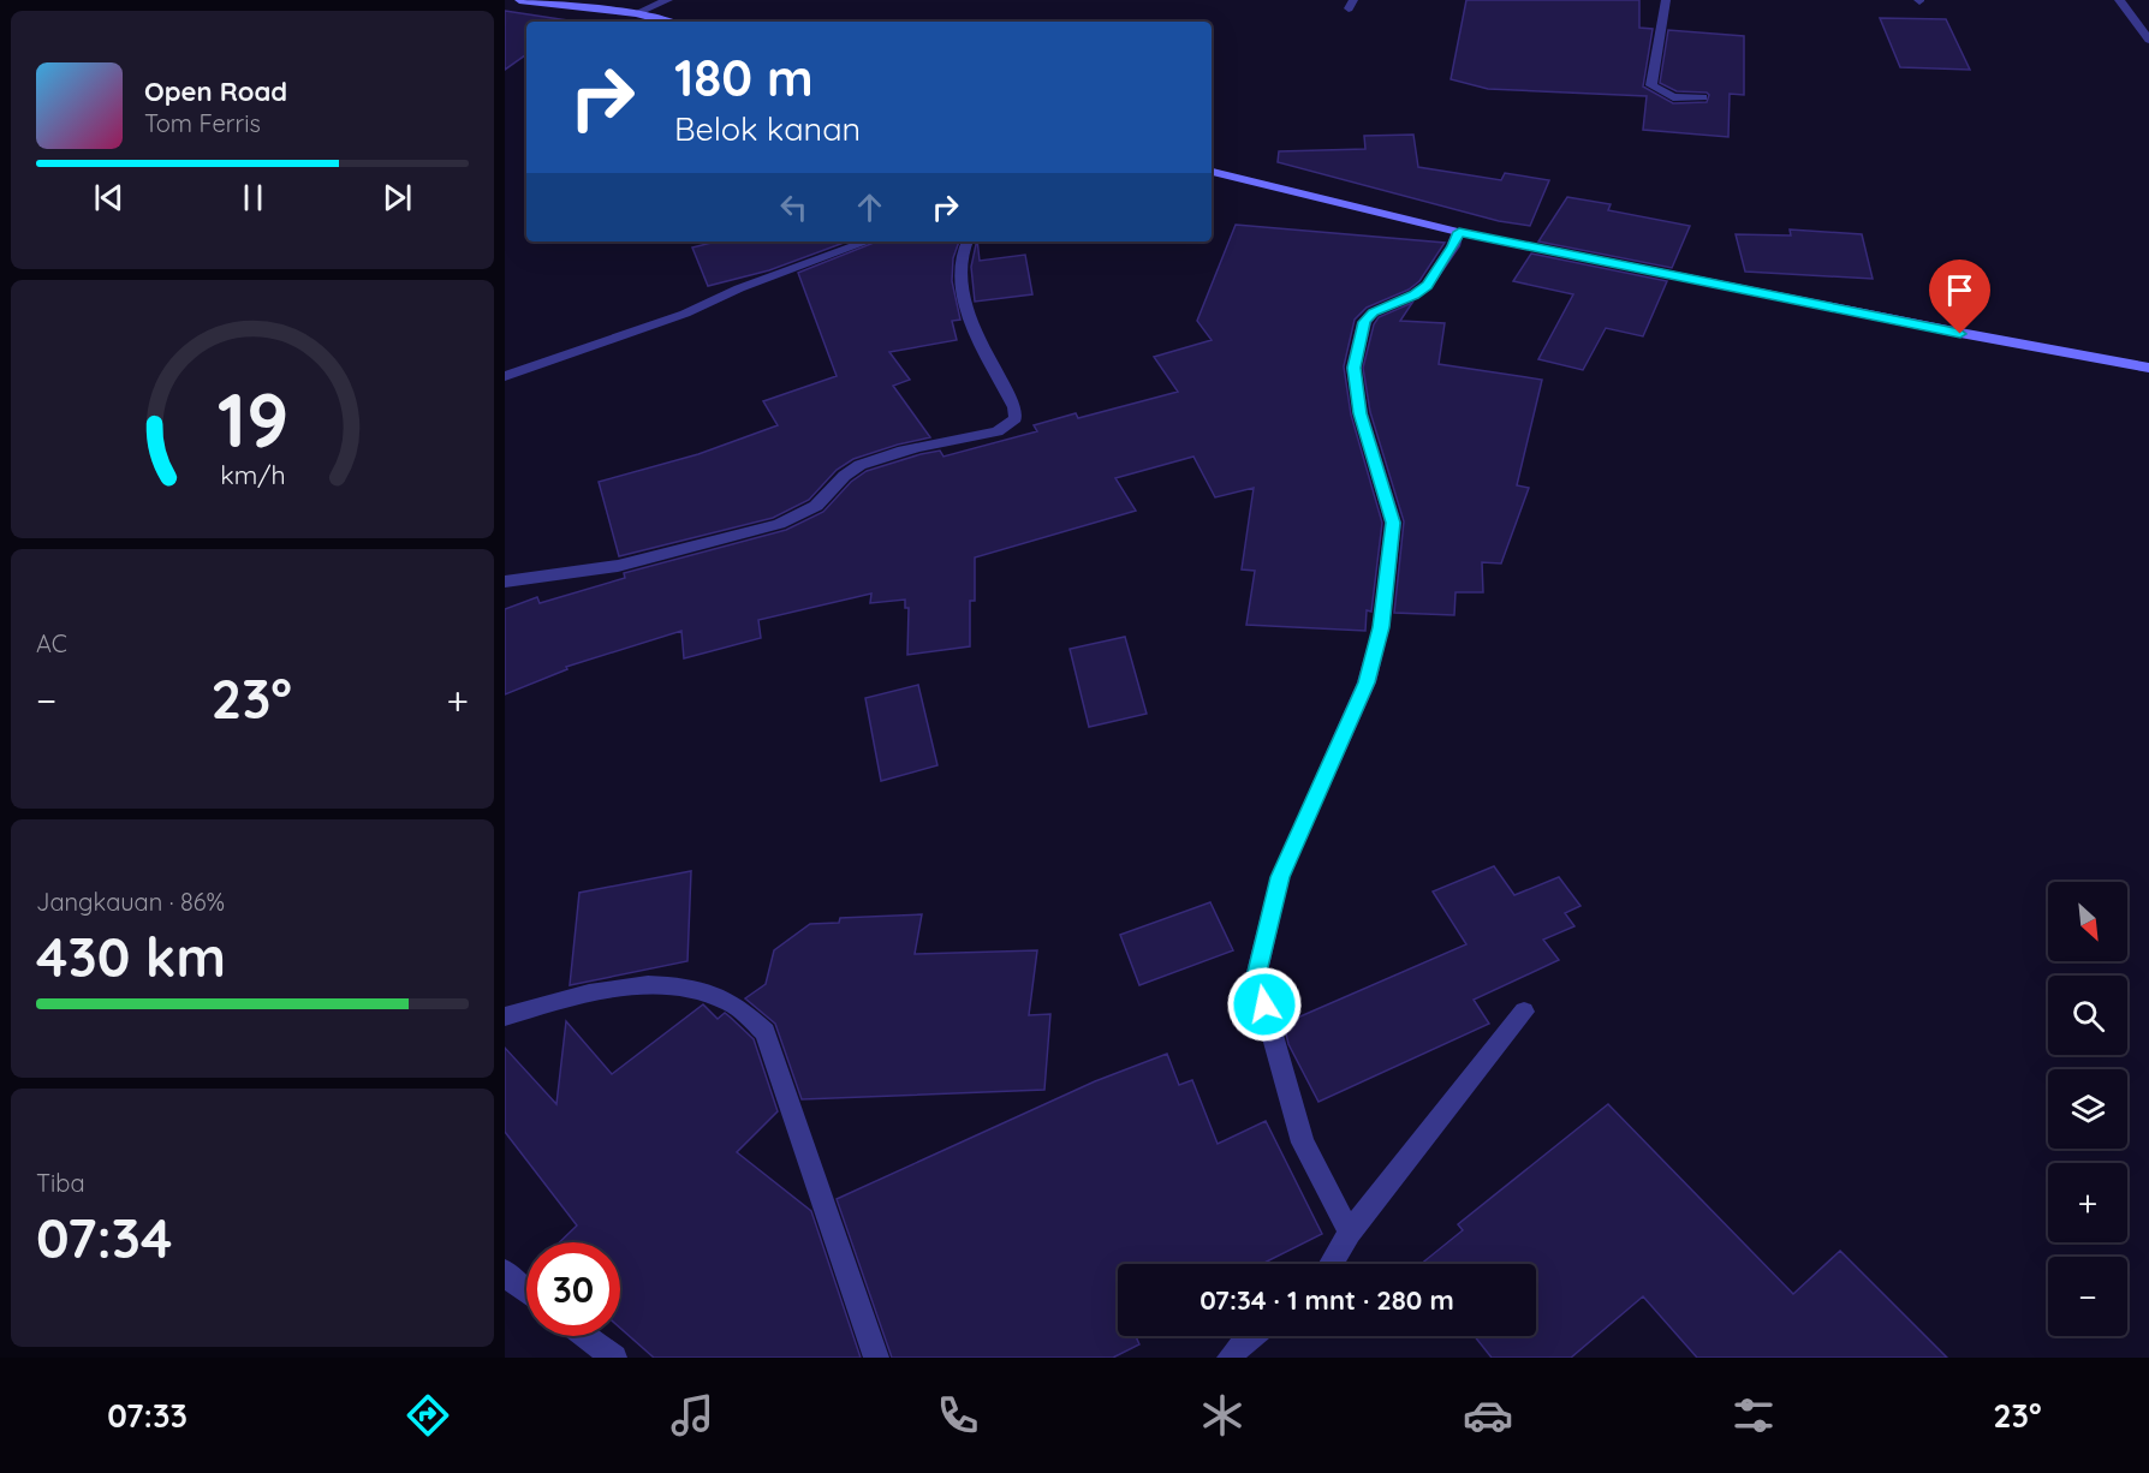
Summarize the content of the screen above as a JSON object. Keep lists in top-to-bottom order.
{
  "north": "bottom right",
  "page": {
    "turn": ["180 m", "Belok kanan"],
    "song": ["Open Road", "Tom Ferris"],
    "tile": [
      "AC",
      ["Jangkauan · 86%", "430 km"],
      ["Tiba", "07:34"]
    ],
    "heat": ["−", "23°", "+"],
    "map_buttons": ["+", "−"],
    "limit": "30",
    "trip": "07:34 · 1 mnt · 280 m",
    "tabs": ["07:33", "23°"],
    "gauge": ["19", "km/h"]
  }
}
